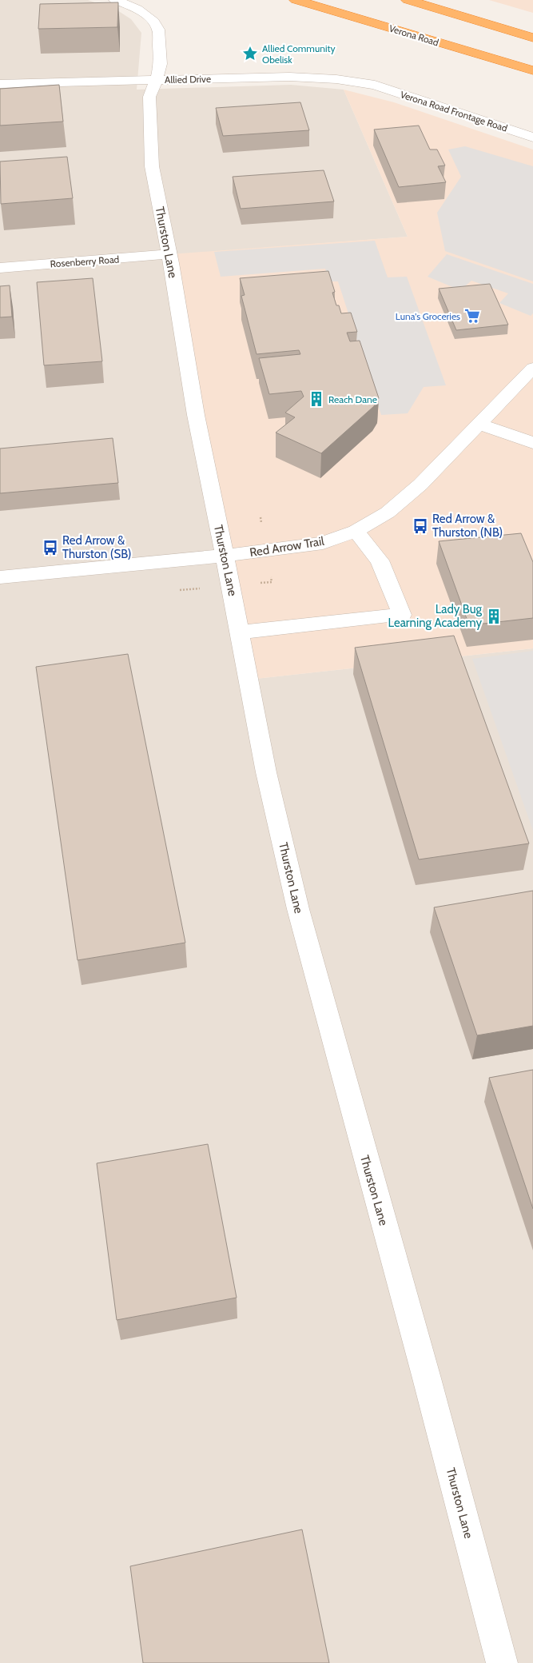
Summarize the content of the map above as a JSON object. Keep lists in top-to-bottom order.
{
  "streets": {
    "highway": ["Verona Road"],
    "street": [
      "Allied Drive",
      "Verona Road Frontage Road",
      "Thurston Lane",
      "Rosenberry Road",
      "Red Arrow Trail"
    ]
  },
  "crossings": [
    ["Allied Drive", "Verona Road Frontage Road"],
    ["Allied Drive", "Thurston Lane"],
    ["Thurston Lane", "Rosenberry Road"],
    ["Thurston Lane", "Red Arrow Trail"]
  ],
  "places": {
    "place": ["Allied Community Obelisk"],
    "supermarket": ["Luna's Groceries"],
    "building": ["Reach Dane", "Lady Bug Learning Academy"],
    "bus stop": ["Red Arrow & Thurston (NB)", "Red Arrow & Thurston (SB)"]
  }
}
